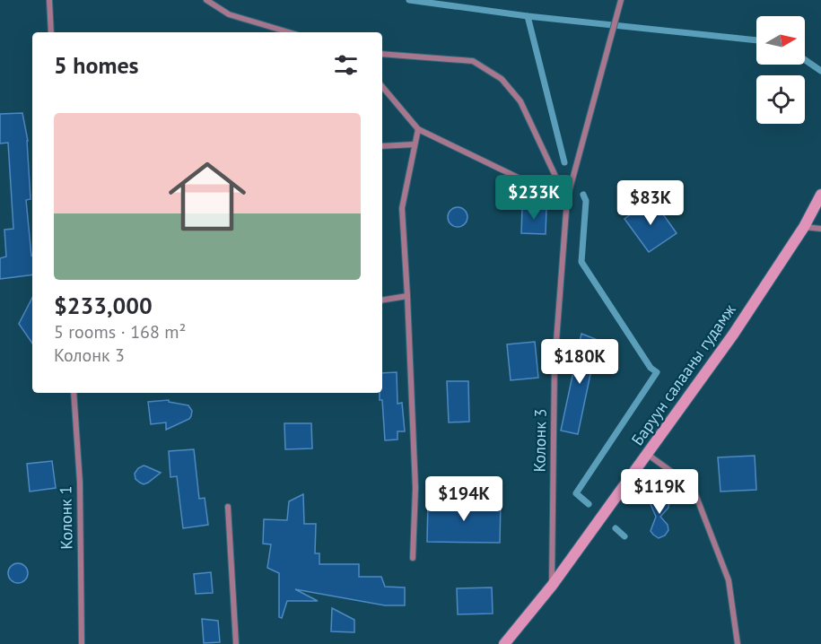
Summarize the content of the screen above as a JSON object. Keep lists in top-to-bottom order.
{
  "streets": {
    "main road": ["Баруун салааны гудамж"],
    "street": ["Колонк 3", "Колонк 1"]
  },
  "crossings": [
    ["Баруун салааны гудамж", "Колонк 3"]
  ],
  "north": "right",
  "page": {
    "heading": "5 homes",
    "list": [
      {
        "name": "$233,000",
        "note": "5 rooms · 168 m² · Колонк 3"
      }
    ],
    "price": [
      "$233K",
      "$83K",
      "$180K",
      "$119K",
      "$194K"
    ]
  }
}
